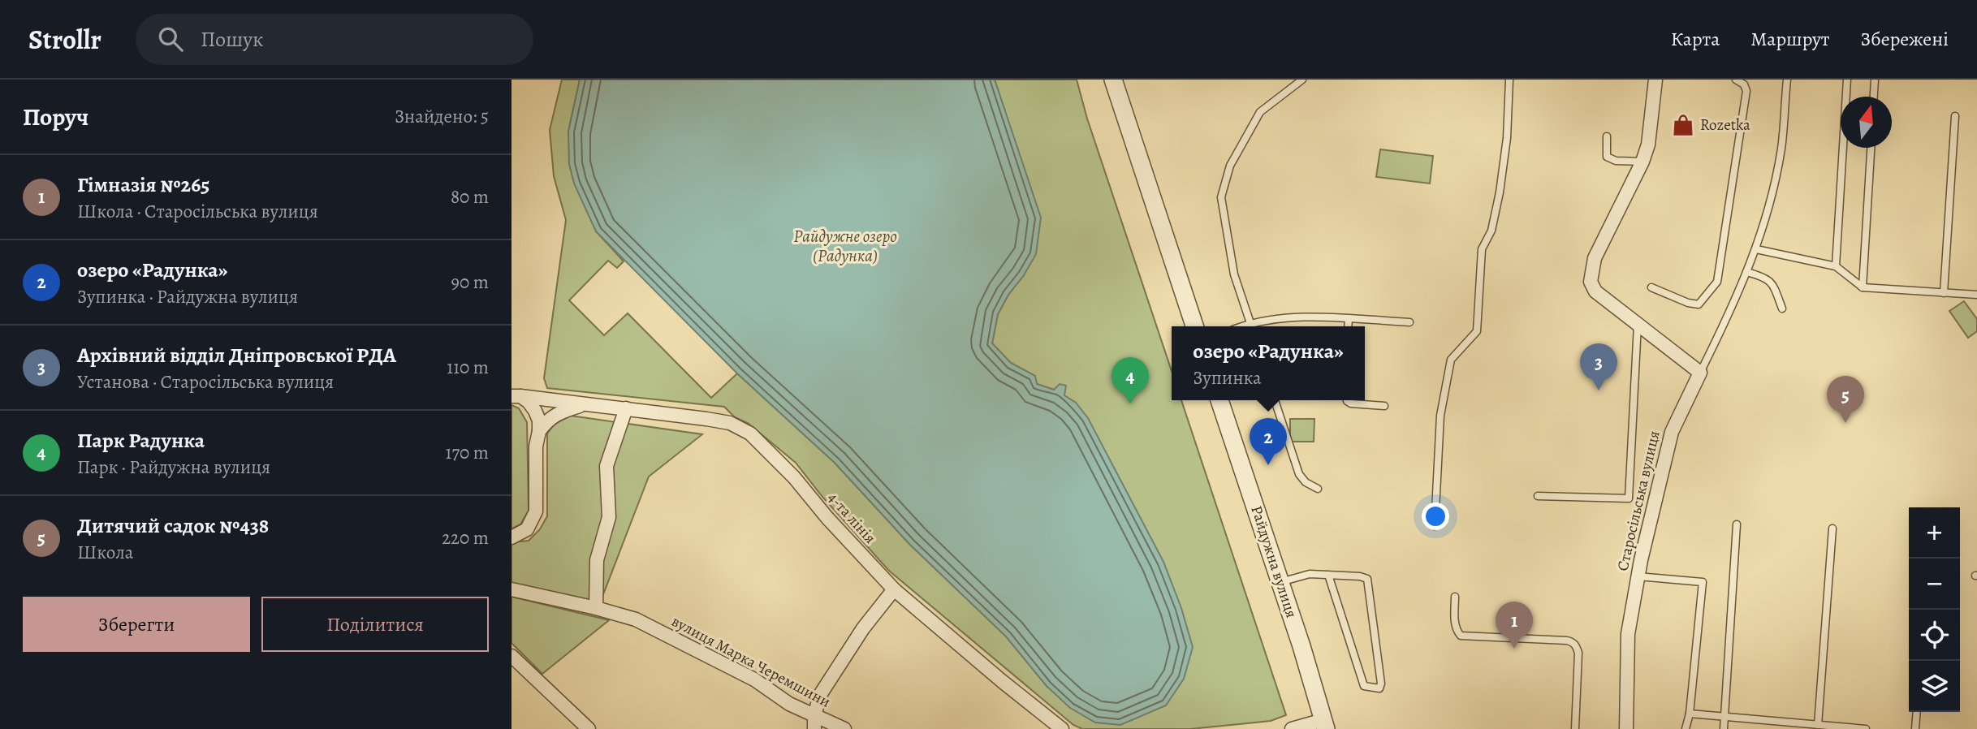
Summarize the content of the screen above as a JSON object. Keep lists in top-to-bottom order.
{
  "streets": {
    "street": [
      "Старосільська вулиця",
      "4-та лінія",
      "Райдужна вулиця",
      "вулиця Марка Черемшини"
    ]
  },
  "water": ["Райдужне озеро (Радунка)"],
  "places": {
    "shop": ["Rozetka"]
  },
  "north": "top",
  "page": {
    "header": "Strollr",
    "search": "Пошук",
    "nav": ["Карта", "Маршрут", "Збережені"],
    "heading": ["Поруч", "Знайдено: 5"],
    "list": [
      {
        "mark": "1",
        "name": "Гімназія №265",
        "note": "Школа · Старосільська вулиця",
        "value": "80 m"
      },
      {
        "mark": "2",
        "name": "озеро «Радунка»",
        "note": "Зупинка · Райдужна вулиця",
        "value": "90 m"
      },
      {
        "mark": "3",
        "name": "Архівний відділ Дніпровської РДА",
        "note": "Установа · Старосільська вулиця",
        "value": "110 m"
      },
      {
        "mark": "4",
        "name": "Парк Радунка",
        "note": "Парк · Райдужна вулиця",
        "value": "170 m"
      },
      {
        "mark": "5",
        "name": "Дитячий садок №438",
        "note": "Школа",
        "value": "220 m"
      }
    ],
    "popup": ["озеро «Радунка»", "Зупинка"],
    "pins": [
      "3",
      "4",
      "5",
      "2",
      "1"
    ],
    "map_buttons": ["+", "−"],
    "buttons": ["Зберегти", "Поділитися"]
  }
}
